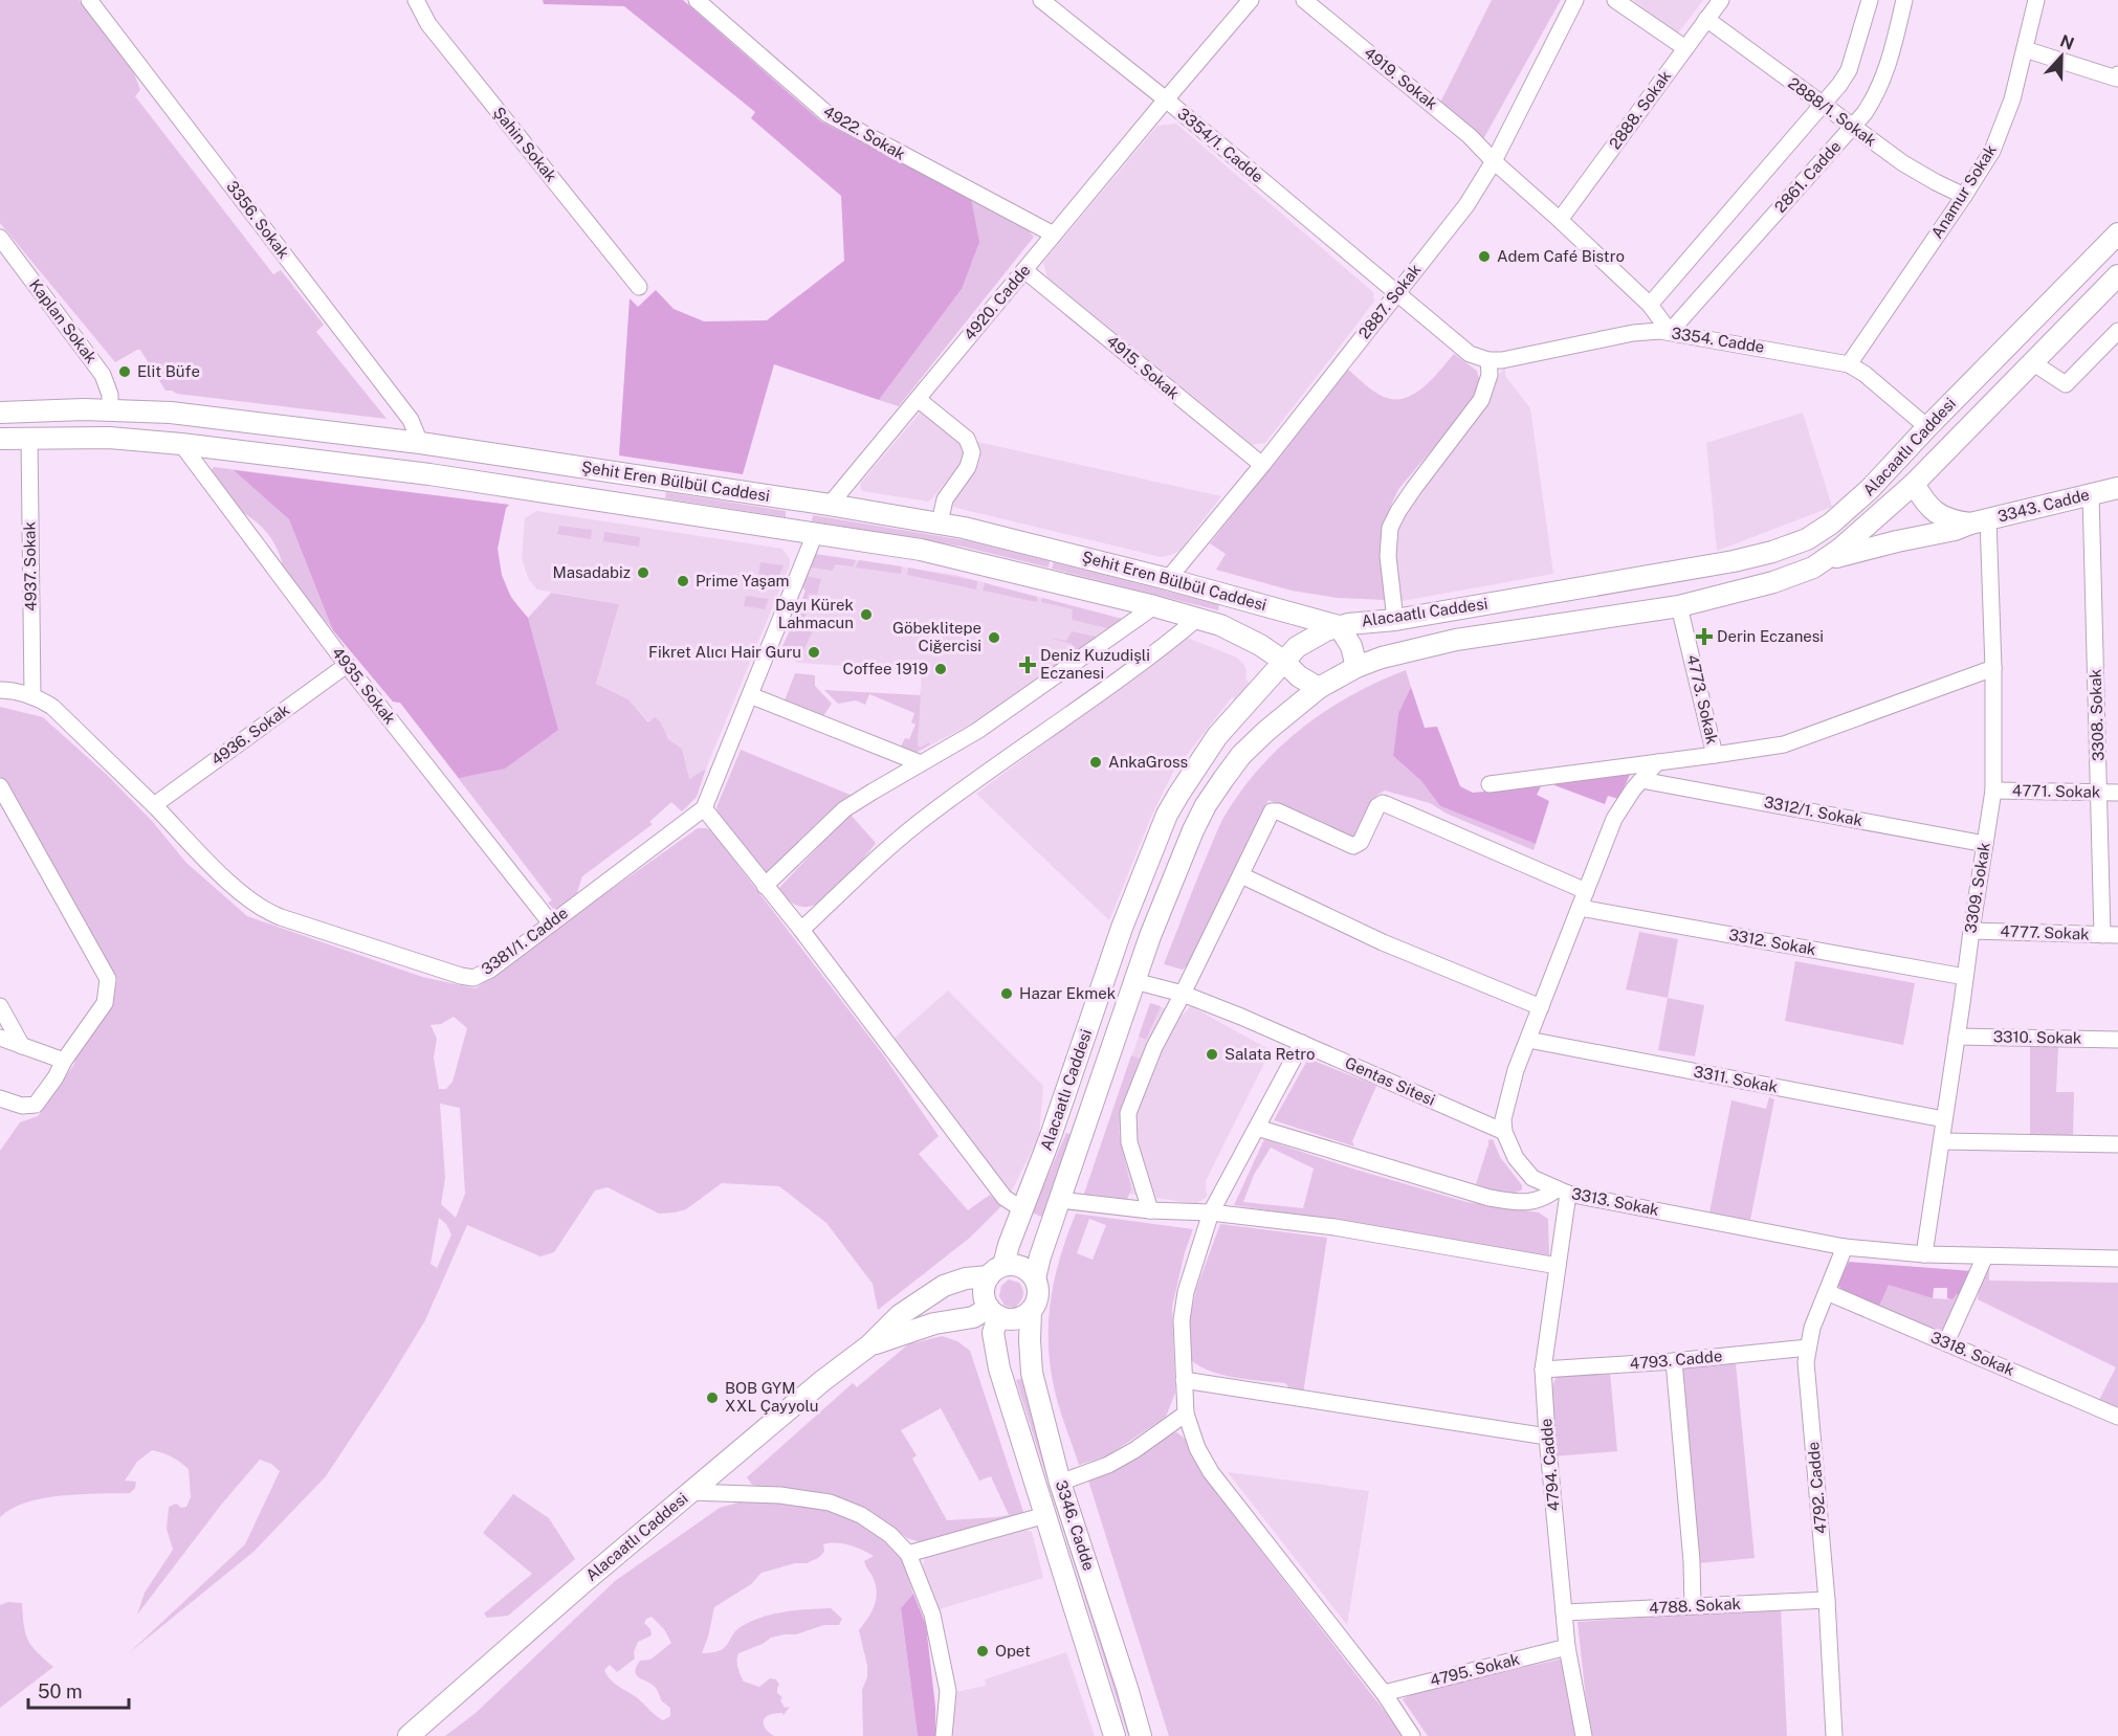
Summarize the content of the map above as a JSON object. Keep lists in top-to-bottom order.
{
  "streets": {
    "main road": [
      "Alacaatlı Caddesi",
      "Şehit Eren Bülbül Caddesi",
      "3343. Cadde",
      "3346. Cadde"
    ],
    "street": [
      "4919. Sokak",
      "2888. Sokak",
      "2888/1. Sokak",
      "4922. Sokak",
      "Şahin Sokak",
      "3354/1. Cadde",
      "2861. Cadde",
      "Anamur Sokak",
      "3356. Sokak",
      "2887. Sokak",
      "4920. Cadde",
      "Kaplan Sokak",
      "3354. Cadde",
      "4915. Sokak",
      "4937. Sokak",
      "4935. Sokak",
      "4773. Sokak",
      "3308. Sokak",
      "4936. Sokak",
      "4771. Sokak",
      "3312/1. Sokak",
      "3309. Sokak",
      "4777. Sokak",
      "3381/1. Cadde",
      "3312. Sokak",
      "3310. Sokak",
      "3311. Sokak",
      "Gentas Sitesi",
      "3313. Sokak",
      "3318. Sokak",
      "4793. Cadde",
      "4794. Cadde",
      "4792. Cadde",
      "4788. Sokak",
      "4795. Sokak"
    ]
  },
  "crossings": [
    ["4919. Sokak", "2888. Sokak"],
    ["4919. Sokak", "2861. Cadde"],
    ["4919. Sokak", "2887. Sokak"],
    ["4919. Sokak", "3354. Cadde"],
    ["2888. Sokak", "2888/1. Sokak"],
    ["2888/1. Sokak", "2861. Cadde"],
    ["2888/1. Sokak", "Anamur Sokak"],
    ["4922. Sokak", "4920. Cadde"],
    ["3354/1. Cadde", "2887. Sokak"],
    ["3354/1. Cadde", "4920. Cadde"],
    ["2861. Cadde", "3354. Cadde"],
    ["Anamur Sokak", "3354. Cadde"],
    ["3356. Sokak", "Şehit Eren Bülbül Caddesi"],
    ["2887. Sokak", "4915. Sokak"],
    ["2887. Sokak", "Şehit Eren Bülbül Caddesi"],
    ["4920. Cadde", "4915. Sokak"],
    ["4920. Cadde", "Şehit Eren Bülbül Caddesi"],
    ["Kaplan Sokak", "Şehit Eren Bülbül Caddesi"],
    ["3354. Cadde", "Alacaatlı Caddesi"],
    ["Alacaatlı Caddesi", "Şehit Eren Bülbül Caddesi"],
    ["Alacaatlı Caddesi", "3343. Cadde"],
    ["Alacaatlı Caddesi", "4773. Sokak"],
    ["Alacaatlı Caddesi", "Gentas Sitesi"],
    ["Alacaatlı Caddesi", "3346. Cadde"],
    ["Şehit Eren Bülbül Caddesi", "4937. Sokak"],
    ["Şehit Eren Bülbül Caddesi", "4935. Sokak"],
    ["3343. Cadde", "3308. Sokak"],
    ["3343. Cadde", "3309. Sokak"],
    ["4937. Sokak", "3381/1. Cadde"],
    ["4935. Sokak", "4936. Sokak"],
    ["4935. Sokak", "3381/1. Cadde"],
    ["3308. Sokak", "4771. Sokak"],
    ["3308. Sokak", "4777. Sokak"],
    ["4936. Sokak", "3381/1. Cadde"],
    ["4771. Sokak", "3309. Sokak"],
    ["3312/1. Sokak", "3309. Sokak"],
    ["3309. Sokak", "4777. Sokak"],
    ["3309. Sokak", "3312. Sokak"],
    ["3309. Sokak", "3310. Sokak"],
    ["3309. Sokak", "3311. Sokak"],
    ["3309. Sokak", "3313. Sokak"],
    ["Gentas Sitesi", "3313. Sokak"],
    ["3313. Sokak", "4794. Cadde"],
    ["3313. Sokak", "4792. Cadde"],
    ["3318. Sokak", "4792. Cadde"],
    ["4793. Cadde", "4794. Cadde"],
    ["4793. Cadde", "4792. Cadde"],
    ["4794. Cadde", "4788. Sokak"],
    ["4794. Cadde", "4795. Sokak"],
    ["4792. Cadde", "4788. Sokak"]
  ],
  "places": {
    "other": [
      "Adem Café Bistro",
      "Elit Büfe",
      "Masadabiz",
      "Prime Yaşam",
      "Dayı Kürek Lahmacun",
      "Göbeklitepe Ciğercisi",
      "Fikret Alıcı Hair Guru",
      "Coffee 1919",
      "AnkaGross",
      "Hazar Ekmek",
      "Salata Retro",
      "BOB GYM XXL Çayyolu",
      "Opet"
    ],
    "health": ["Derin Eczanesi", "Deniz Kuzudişli Eczanesi"]
  },
  "scale_bar": "50 m",
  "north": "top"
}
